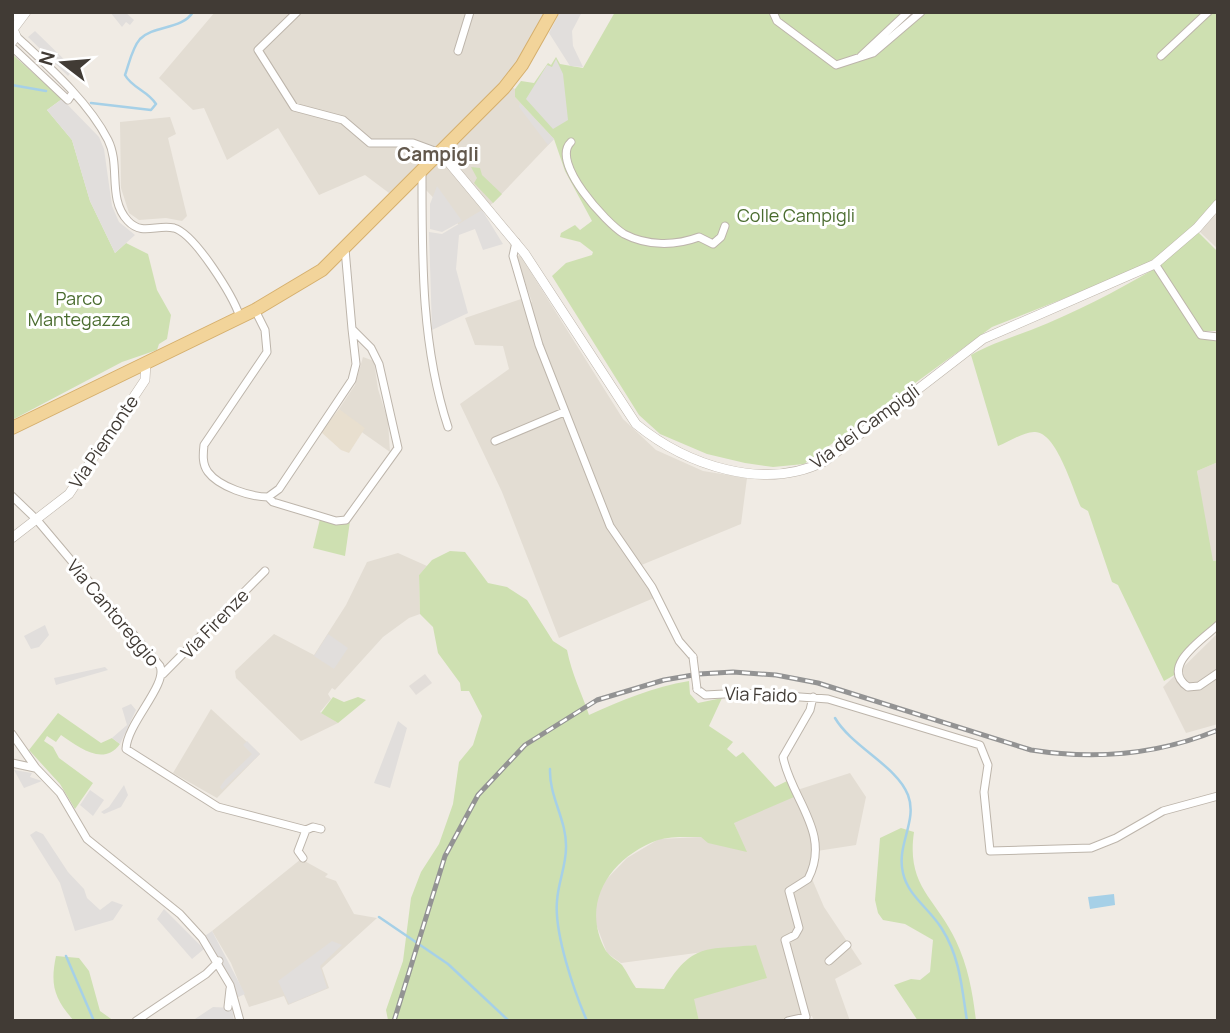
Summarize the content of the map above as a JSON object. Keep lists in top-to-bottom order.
{
  "streets": {
    "street": [
      "Via dei Campigli",
      "Via Piemonte",
      "Via Cantoreggio",
      "Via Firenze",
      "Via Faido"
    ]
  },
  "crossings": [
    ["Via dei Campigli", "Via Faido"],
    ["Via Piemonte", "Via Cantoreggio"],
    ["Via Cantoreggio", "Via Firenze"]
  ],
  "districts": ["Campigli"],
  "parks": ["Colle Campigli", "Parco Mantegazza"],
  "north": "left"
}
